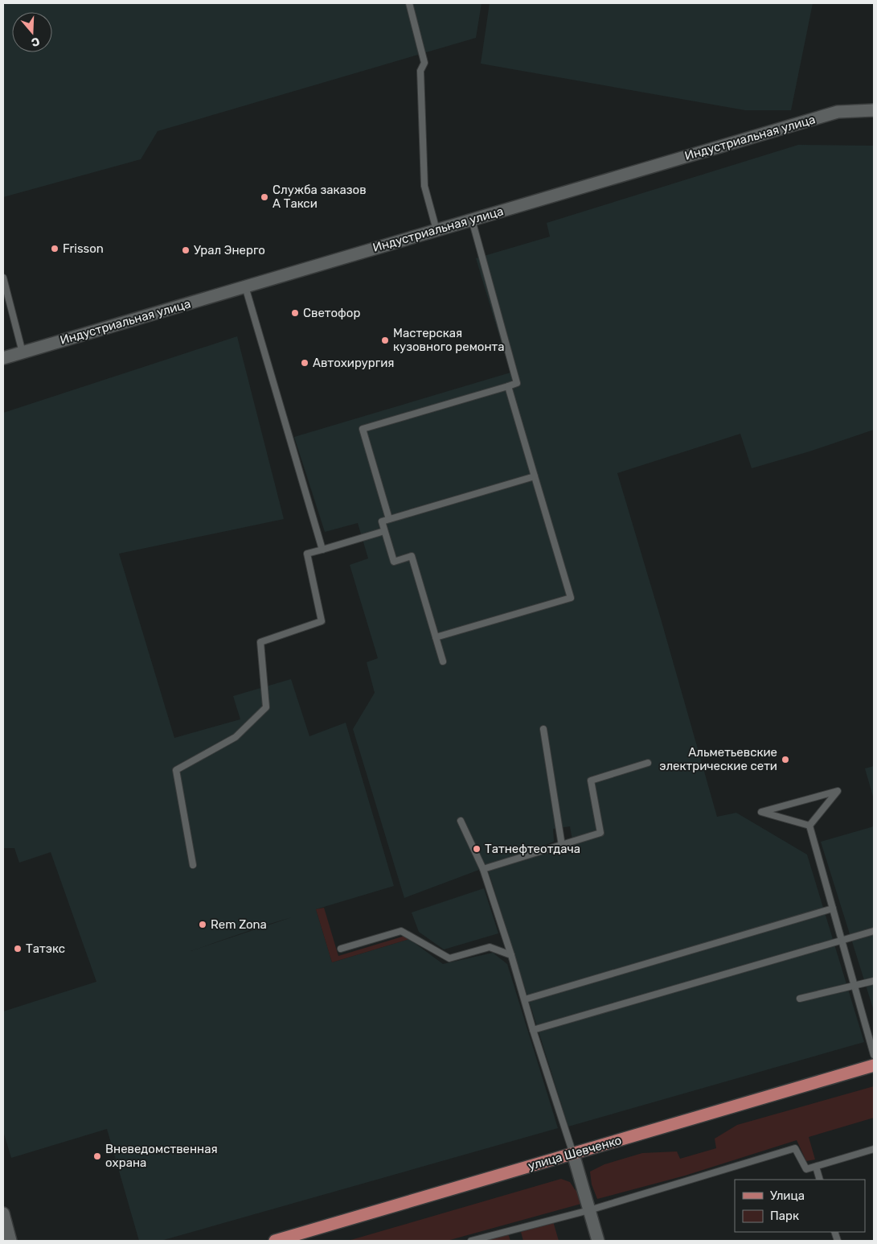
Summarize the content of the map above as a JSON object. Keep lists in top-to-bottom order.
{
  "streets": {
    "main road": ["улица Шевченко"],
    "street": ["Индустриальная улица"]
  },
  "places": [
    "Служба заказов А Такси",
    "Frisson",
    "Урал Энерго",
    "Светофор",
    "Мастерская кузовного ремонта",
    "Автохирургия",
    "Альметьевские электрические сети",
    "Татнефтеотдача",
    "Rem Zona",
    "Татэкс",
    "Вневедомственная охрана"
  ],
  "legend": ["Улица", "Парк"],
  "north": "bottom"
}
